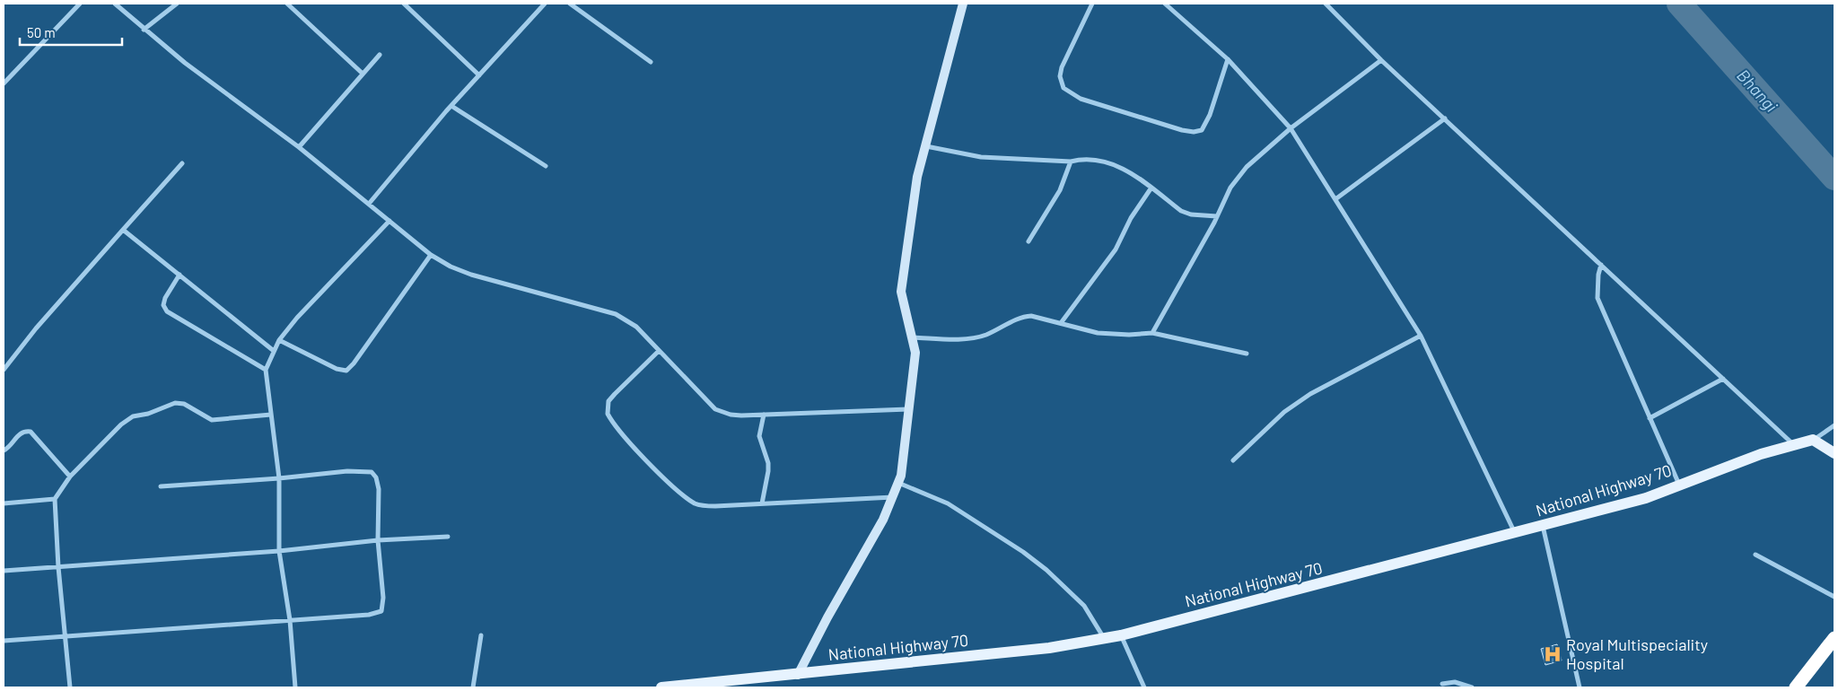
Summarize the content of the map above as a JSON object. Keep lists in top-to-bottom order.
{
  "streets": {
    "main road": ["National Highway 70"]
  },
  "water": ["Bhangi"],
  "places": {
    "hospital": ["Royal Multispeciality Hospital"]
  },
  "scale_bar": "50 m"
}
